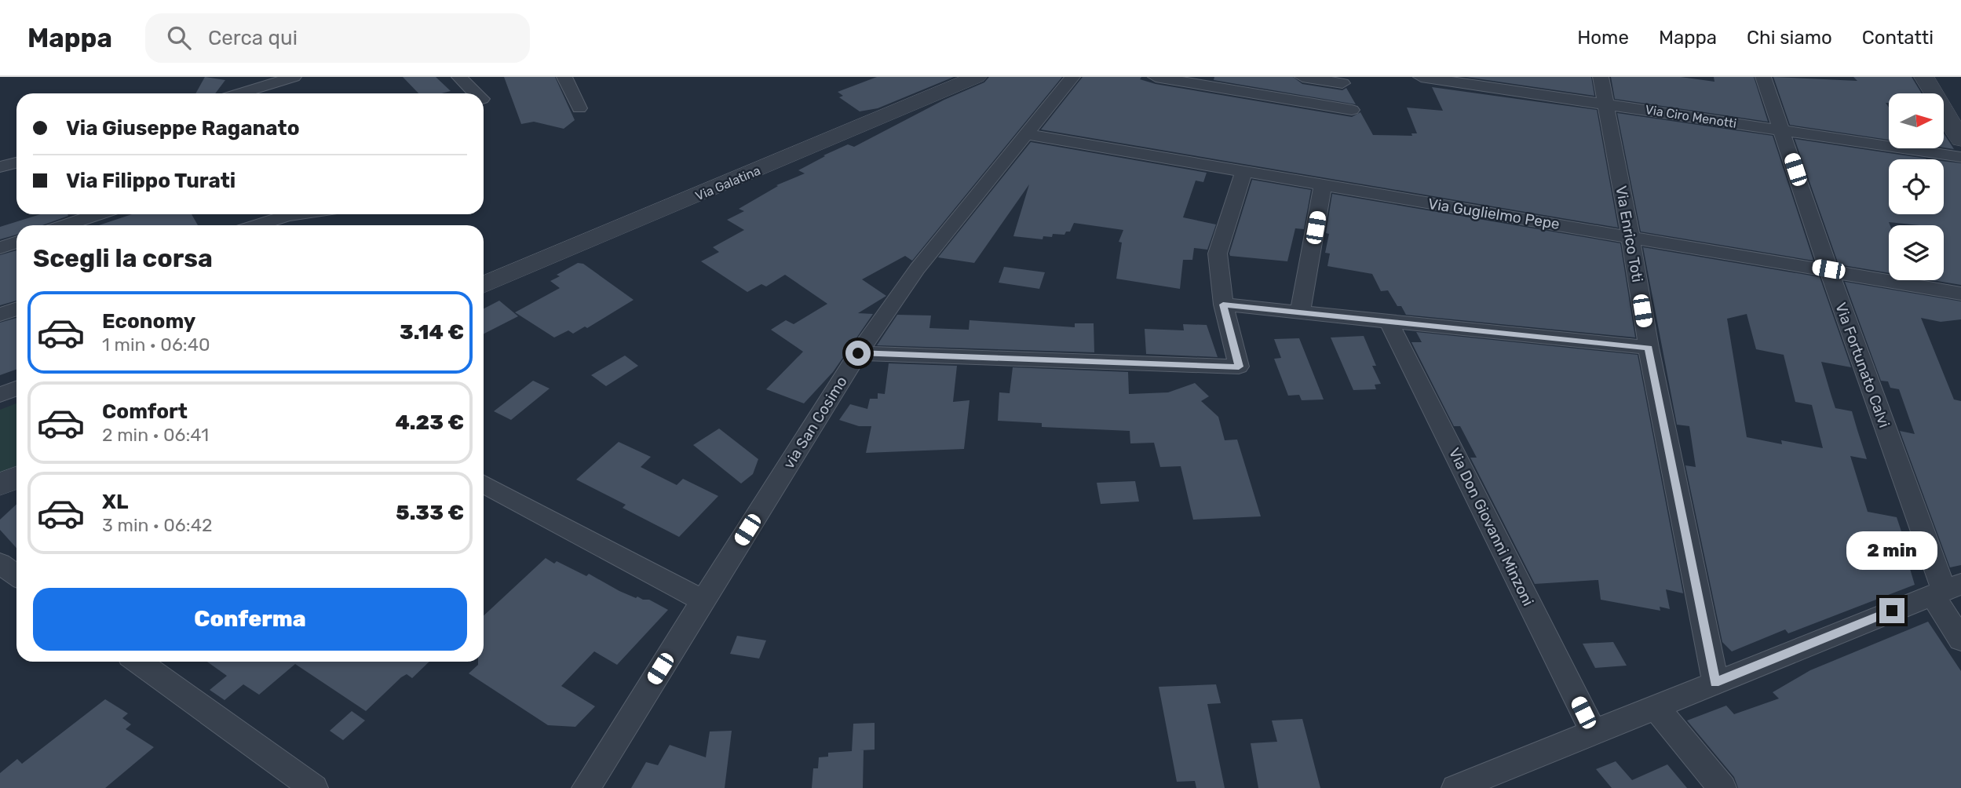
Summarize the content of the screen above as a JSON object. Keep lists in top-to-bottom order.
{
  "streets": {
    "street": [
      "Via Ciro Menotti",
      "Via Galatina",
      "Via Guglielmo Pepe",
      "Via Enrico Toti",
      "Via Fortunato Calvi",
      "via San Cosimo",
      "Via Don Giovanni Minzoni"
    ]
  },
  "crossings": [
    ["Via Ciro Menotti", "Via Enrico Toti"],
    ["Via Ciro Menotti", "Via Fortunato Calvi"],
    ["Via Guglielmo Pepe", "Via Enrico Toti"],
    ["Via Guglielmo Pepe", "Via Fortunato Calvi"],
    ["Via Guglielmo Pepe", "via San Cosimo"]
  ],
  "north": "right",
  "page": {
    "header": "Mappa",
    "search": "Cerca qui",
    "nav": [
      "Home",
      "Mappa",
      "Chi siamo",
      "Contatti"
    ],
    "banner": ["Via Giuseppe Raganato", "Via Filippo Turati"],
    "heading": "Scegli la corsa",
    "list": [
      {
        "name": "Economy",
        "note": "1 min · 06:40",
        "value": "3.14 €"
      },
      {
        "name": "Comfort",
        "note": "2 min · 06:41",
        "value": "4.23 €"
      },
      {
        "name": "XL",
        "note": "3 min · 06:42",
        "value": "5.33 €"
      }
    ],
    "bubble": "2 min",
    "buttons": "Conferma"
  }
}
